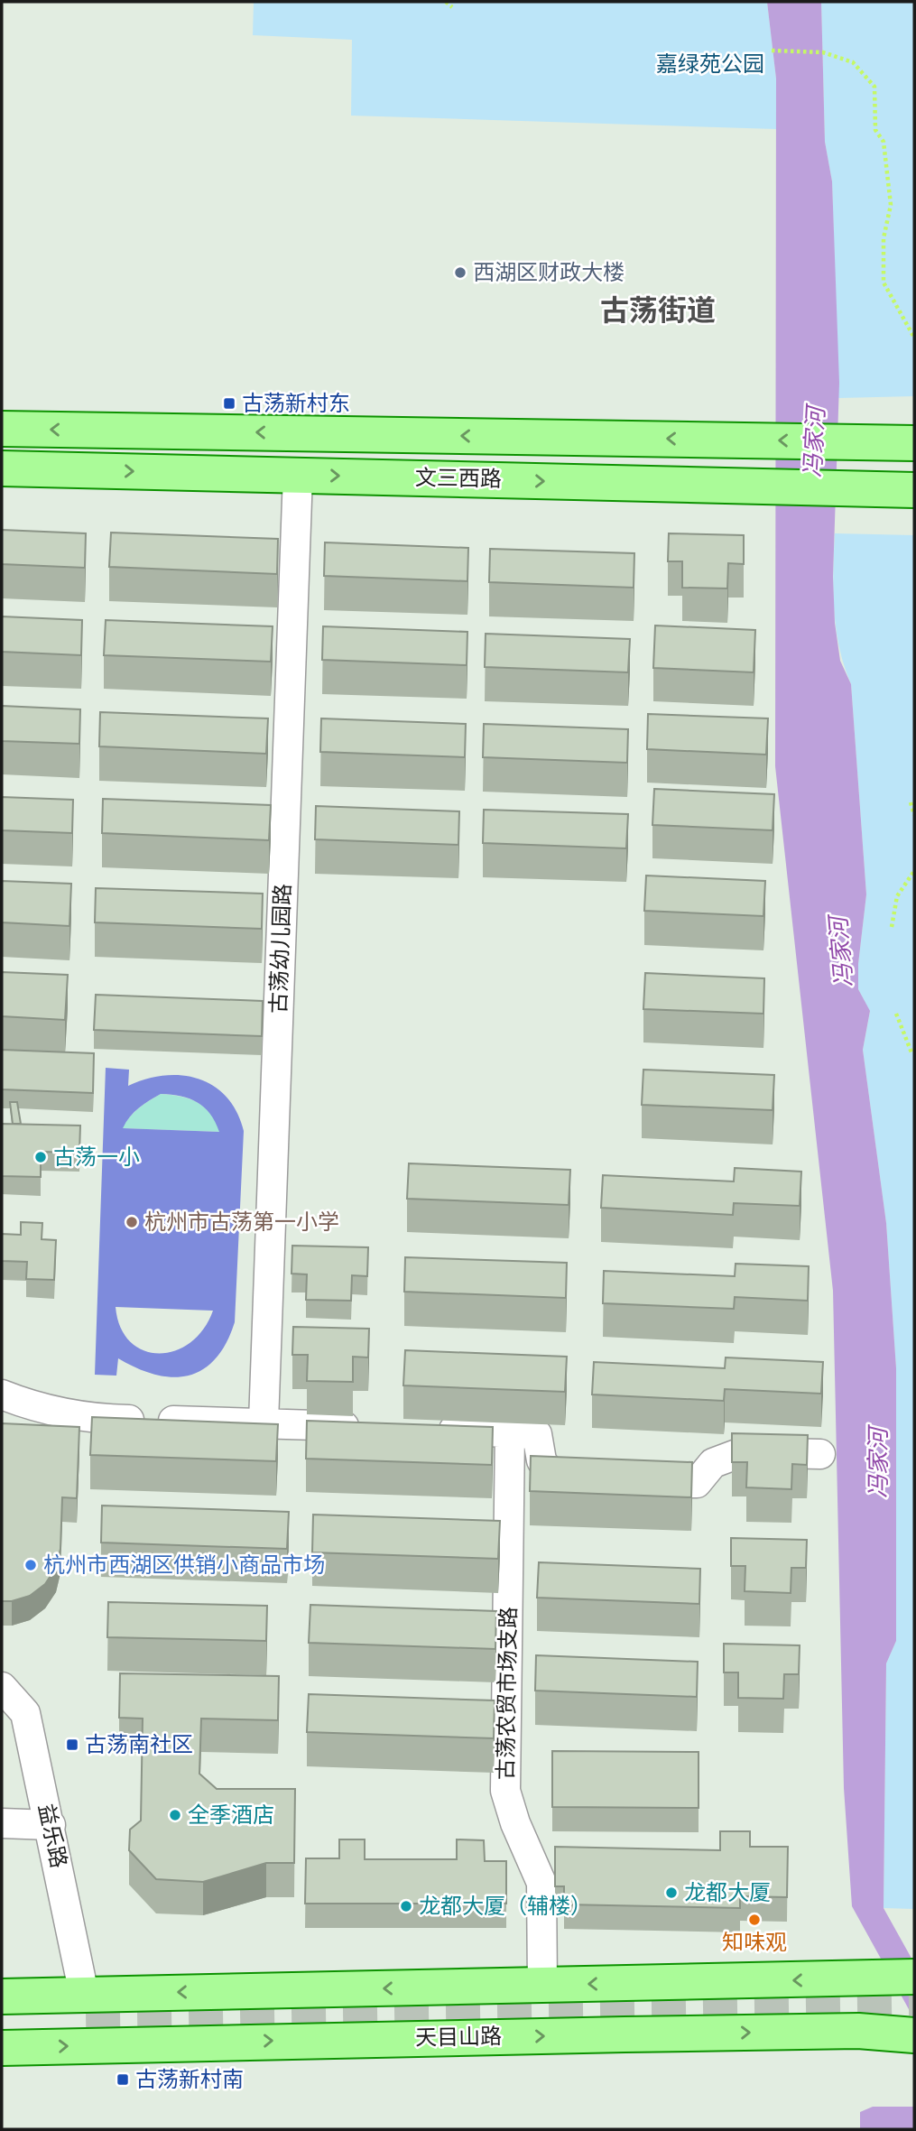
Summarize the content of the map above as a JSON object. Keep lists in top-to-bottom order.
{
  "streets": {
    "main road": ["文三西路", "天目山路"],
    "street": ["古荡幼儿园路", "古荡农贸市场支路", "益乐路"]
  },
  "crossings": [
    ["文三西路", "古荡幼儿园路"]
  ],
  "districts": ["古荡街道"],
  "water": ["冯家河"],
  "parks": ["嘉绿苑公园"],
  "places": {
    "other": [
      "西湖区财政大楼",
      "古荡一小",
      "杭州市古荡第一小学",
      "杭州市西湖区供销小商品市场",
      "全季酒店",
      "龙都大厦",
      "龙都大厦（辅楼）",
      "知味观"
    ],
    "transit": ["古荡新村东", "古荡南社区", "古荡新村南"]
  }
}
